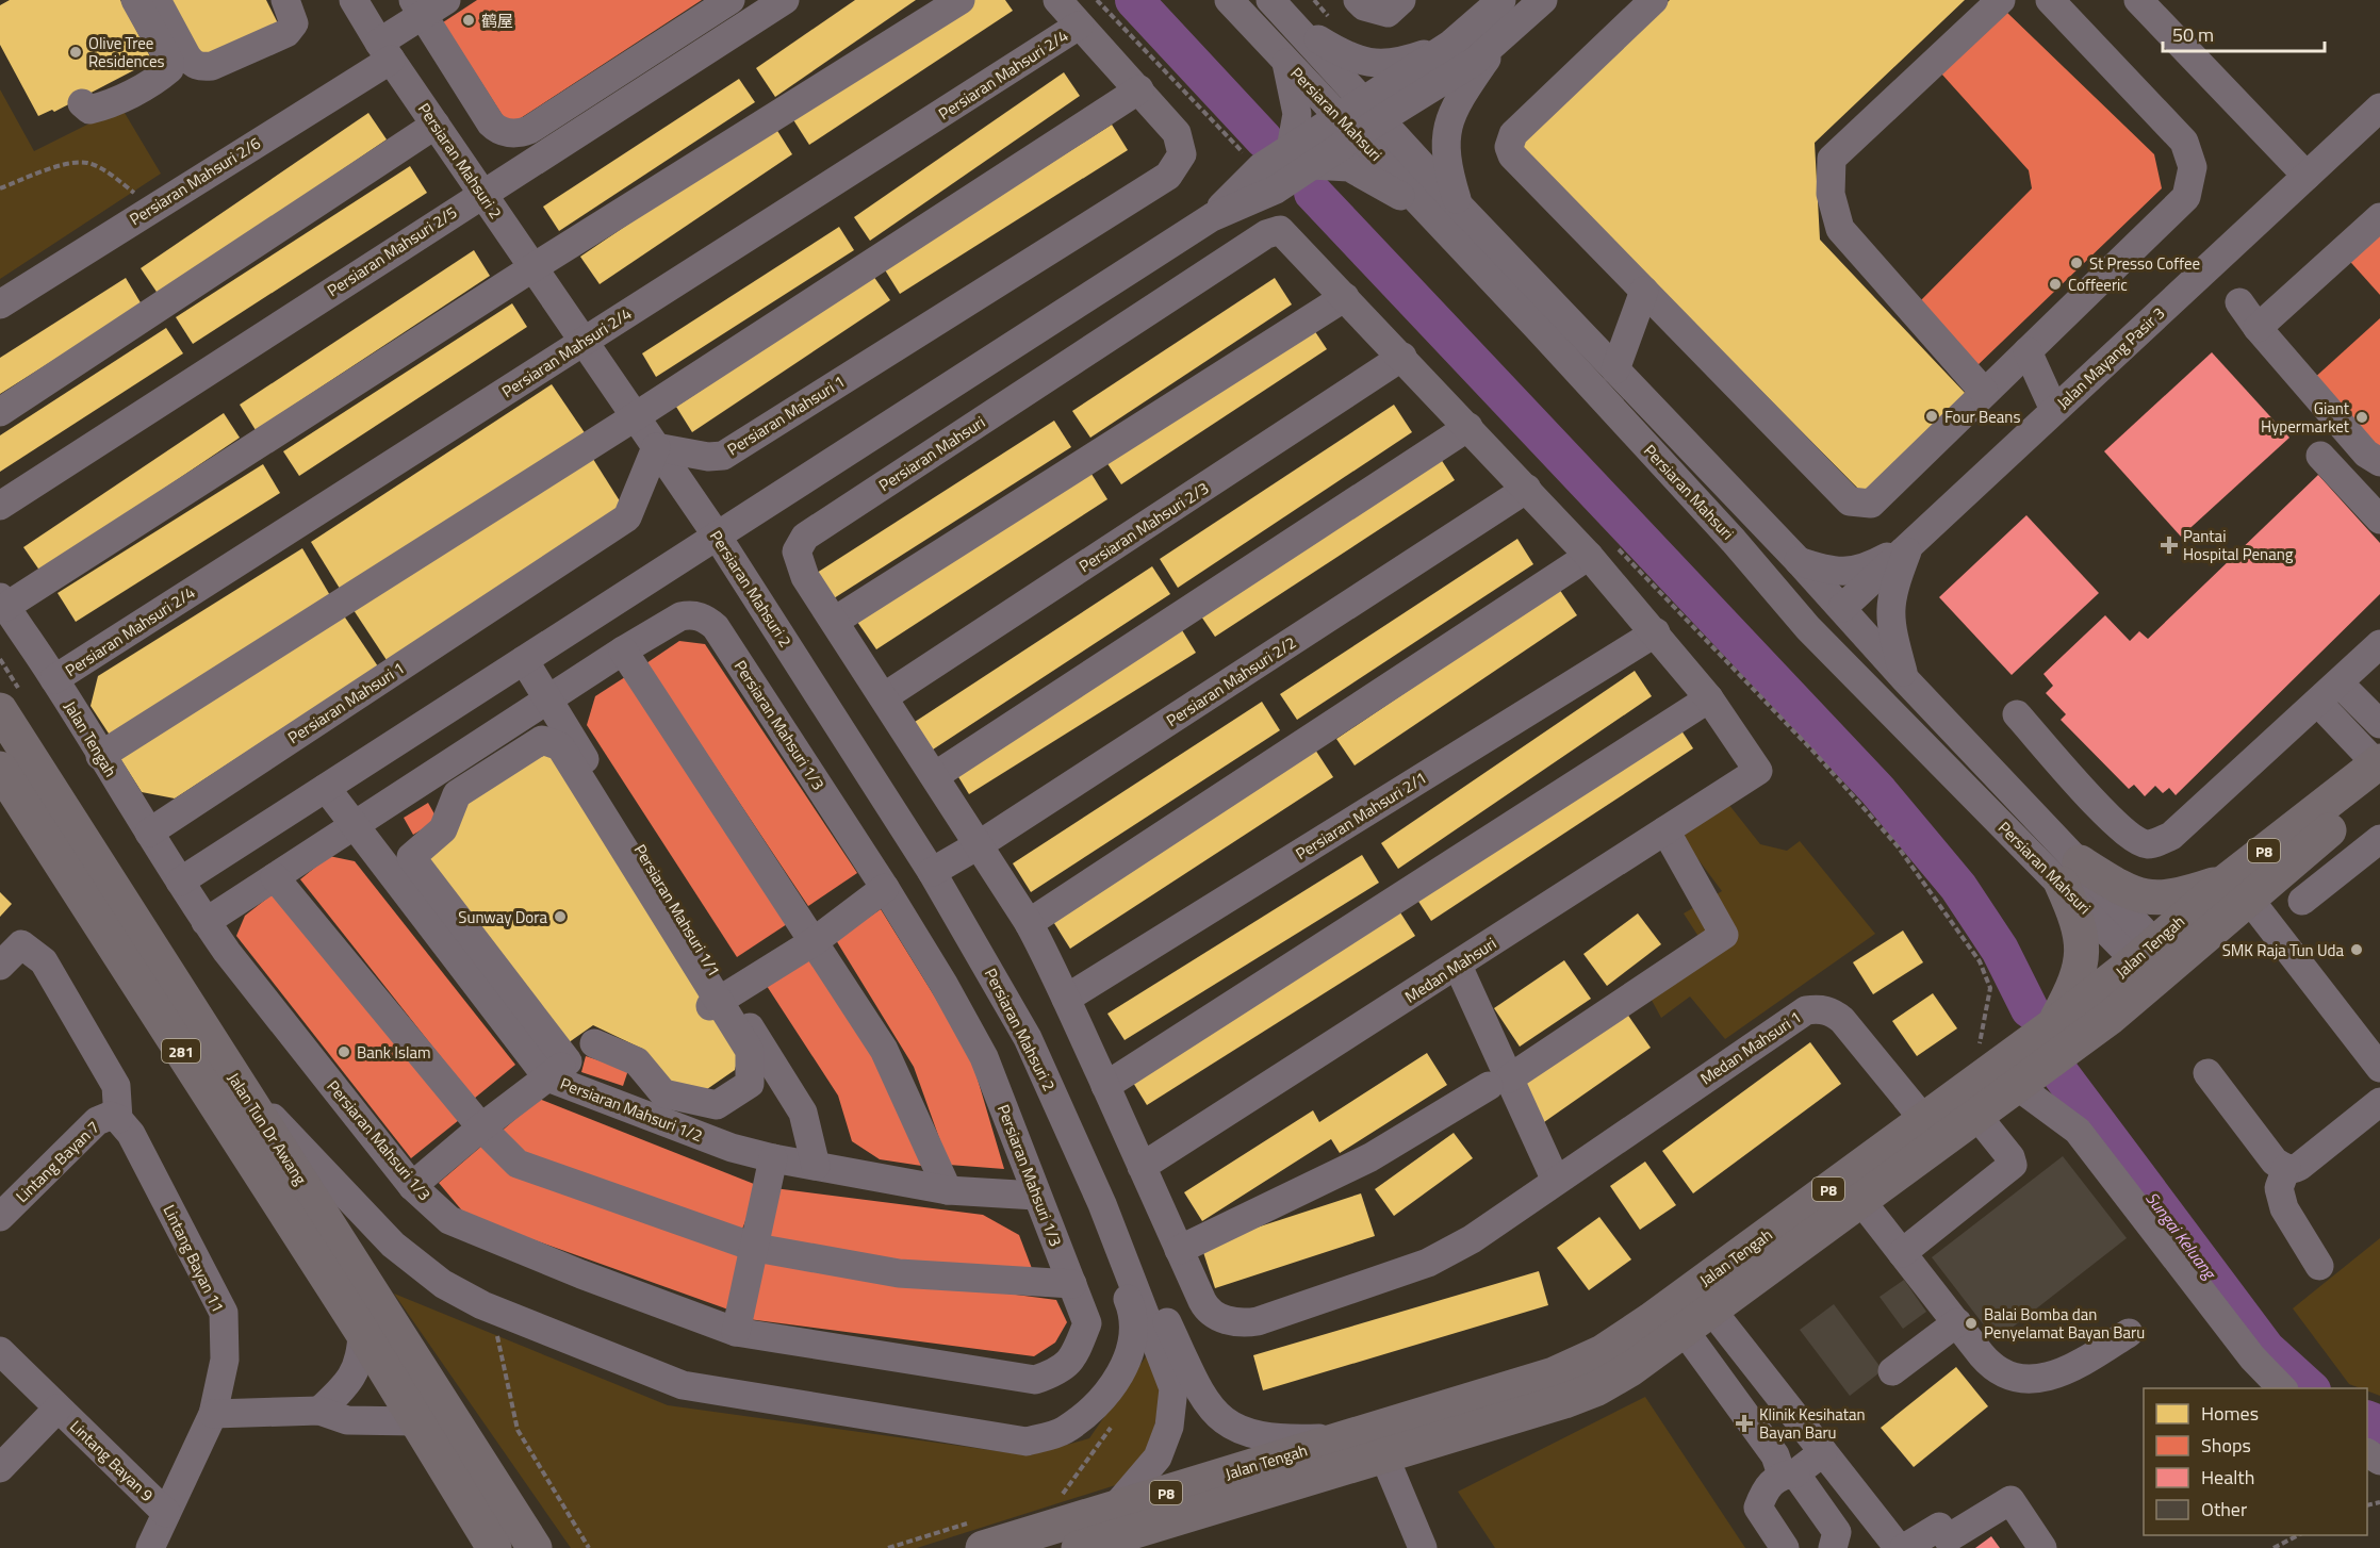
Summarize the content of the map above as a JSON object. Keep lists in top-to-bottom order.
{
  "streets": {
    "main road": [
      "Jalan Tengah",
      "P8",
      "281",
      "Jalan Tun Dr Awang"
    ],
    "street": [
      "Persiaran Mahsuri 2/4",
      "Persiaran Mahsuri",
      "Persiaran Mahsuri 2",
      "Persiaran Mahsuri 2/6",
      "Persiaran Mahsuri 2/5",
      "Jalan Mayang Pasir 3",
      "Persiaran Mahsuri 1",
      "Persiaran Mahsuri 2/3",
      "Persiaran Mahsuri 2/2",
      "Persiaran Mahsuri 1/3",
      "Persiaran Mahsuri 2/1",
      "Persiaran Mahsuri 1/1",
      "Medan Mahsuri",
      "Medan Mahsuri 1",
      "Persiaran Mahsuri 1/2",
      "Lintang Bayan 7",
      "Lintang Bayan 11",
      "Lintang Bayan 9"
    ]
  },
  "crossings": [
    ["Persiaran Mahsuri 2/4", "Persiaran Mahsuri 2"],
    ["Persiaran Mahsuri 2/4", "Persiaran Mahsuri 1"],
    ["Persiaran Mahsuri 2/4", "Jalan Tengah"],
    ["Persiaran Mahsuri", "Jalan Mayang Pasir 3"],
    ["Persiaran Mahsuri", "Jalan Tengah"],
    ["Persiaran Mahsuri 2", "Persiaran Mahsuri 2/6"],
    ["Persiaran Mahsuri 2", "Persiaran Mahsuri 2/5"],
    ["Persiaran Mahsuri 2", "Persiaran Mahsuri 1"],
    ["Persiaran Mahsuri 2", "Persiaran Mahsuri 2/2"],
    ["Persiaran Mahsuri 1", "Jalan Tengah"],
    ["Persiaran Mahsuri 1/3", "Jalan Tengah"],
    ["Persiaran Mahsuri 1/3", "Persiaran Mahsuri 1/1"],
    ["Persiaran Mahsuri 1/3", "Persiaran Mahsuri 1/2"],
    ["Jalan Tengah", "Medan Mahsuri 1"],
    ["Persiaran Mahsuri 1/1", "Persiaran Mahsuri 1/2"],
    ["Lintang Bayan 7", "Lintang Bayan 11"],
    ["Lintang Bayan 11", "Lintang Bayan 9"]
  ],
  "water": ["Sungai Keluang"],
  "places": {
    "other": [
      "鹤屋",
      "Olive Tree Residences",
      "St Presso Coffee",
      "Coffeeric",
      "Four Beans",
      "Giant Hypermarket",
      "Sunway Dora",
      "SMK Raja Tun Uda",
      "Bank Islam",
      "Balai Bomba dan Penyelamat Bayan Baru"
    ],
    "health": ["Pantai Hospital Penang", "Klinik Kesihatan Bayan Baru"]
  },
  "legend": [
    "Homes",
    "Shops",
    "Health",
    "Other"
  ],
  "scale_bar": "50 m"
}
